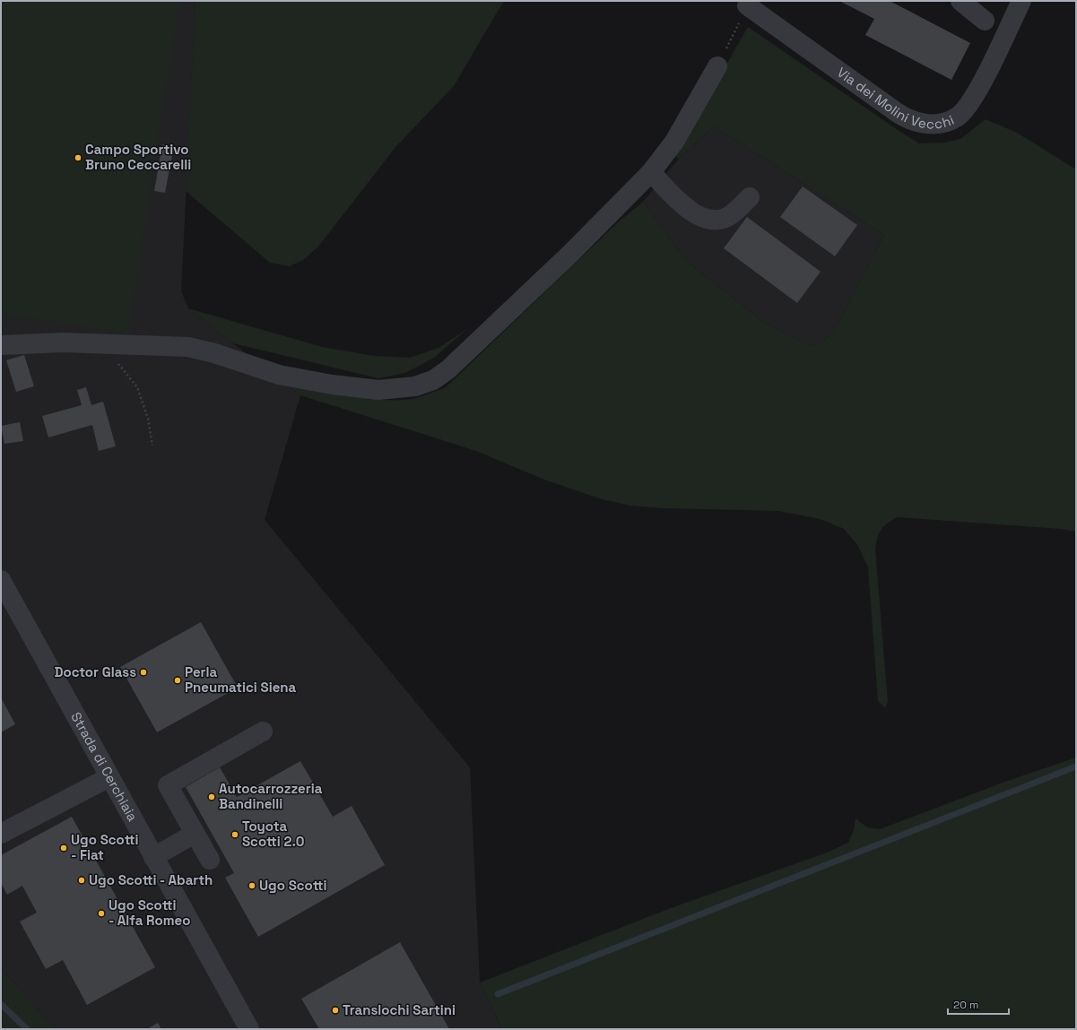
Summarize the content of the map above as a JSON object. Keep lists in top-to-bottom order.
{
  "streets": {
    "street": ["Via dei Molini Vecchi", "Strada di Cerchiaia"]
  },
  "places": [
    "Campo Sportivo Bruno Ceccarelli",
    "Doctor Glass",
    "Perla Pneumatici Siena",
    "Autocarrozzeria Bandinelli",
    "Toyota Scotti 2.0",
    "Ugo Scotti - Fiat",
    "Ugo Scotti - Abarth",
    "Ugo Scotti",
    "Ugo Scotti - Alfa Romeo",
    "Translochi Sartini"
  ],
  "scale_bar": "20 m"
}
